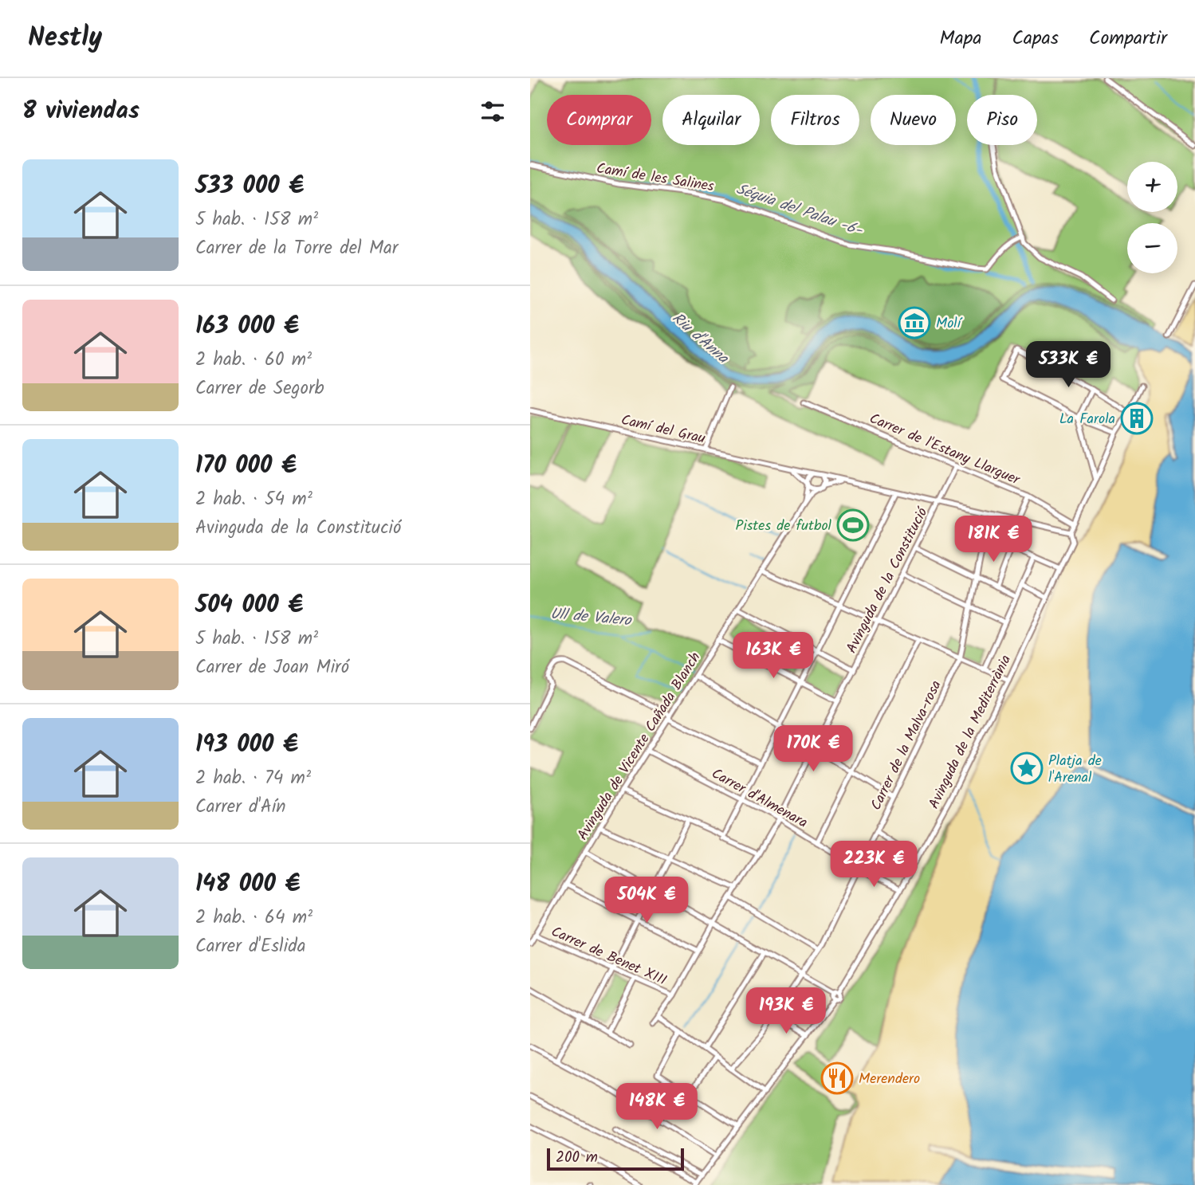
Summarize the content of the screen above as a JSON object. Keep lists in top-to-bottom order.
{
  "streets": {
    "street": [
      "Camí de les Salines",
      "Camí del Grau",
      "Carrer de l'Estany Llarguer",
      "Avinguda de la Constitució",
      "Avinguda de la Mediterrània",
      "Carrer de la Malva-rosa",
      "Avinguda de Vicente Cañada Blanch",
      "Carrer d'Almenara",
      "Carrer de Benet XIII"
    ]
  },
  "crossings": [
    ["Camí del Grau", "Avinguda de Vicente Cañada Blanch"],
    ["Carrer de l'Estany Llarguer", "Avinguda de la Constitució"],
    ["Carrer de l'Estany Llarguer", "Avinguda de la Mediterrània"],
    ["Avinguda de la Constitució", "Carrer d'Almenara"],
    ["Avinguda de la Constitució", "Carrer de Benet XIII"],
    ["Avinguda de la Mediterrània", "Carrer d'Almenara"],
    ["Carrer de la Malva-rosa", "Carrer d'Almenara"],
    ["Avinguda de Vicente Cañada Blanch", "Carrer d'Almenara"],
    ["Avinguda de Vicente Cañada Blanch", "Carrer de Benet XIII"]
  ],
  "water": ["Séquia del Palau -6-", "Riu d'Anna", "Ull de Valero"],
  "places": {
    "museum": ["Molí"],
    "building": ["La Farola"],
    "sports": ["Pistes de futbol"],
    "place": ["Platja de l'Arenal"],
    "restaurant": ["Merendero"]
  },
  "scale_bar": "200 m",
  "page": {
    "header": "Nestly",
    "nav": ["Mapa", "Capas", "Compartir"],
    "heading": "8 viviendas",
    "chip": [
      "Comprar",
      "Alquilar",
      "Filtros",
      "Nuevo",
      "Piso"
    ],
    "list": [
      {
        "name": "533 000 €",
        "note": "5 hab. · 158 m² · Carrer de la Torre del Mar"
      },
      {
        "name": "163 000 €",
        "note": "2 hab. · 60 m² · Carrer de Segorb"
      },
      {
        "name": "170 000 €",
        "note": "2 hab. · 54 m² · Avinguda de la Constitució"
      },
      {
        "name": "504 000 €",
        "note": "5 hab. · 158 m² · Carrer de Joan Miró"
      },
      {
        "name": "193 000 €",
        "note": "2 hab. · 74 m² · Carrer d'Aín"
      },
      {
        "name": "148 000 €",
        "note": "2 hab. · 64 m² · Carrer d'Eslida"
      }
    ],
    "map_buttons": ["+", "−"],
    "price": [
      "533K €",
      "181K €",
      "163K €",
      "170K €",
      "223K €",
      "504K €",
      "193K €",
      "148K €"
    ],
    "scale": "200 m"
  }
}
